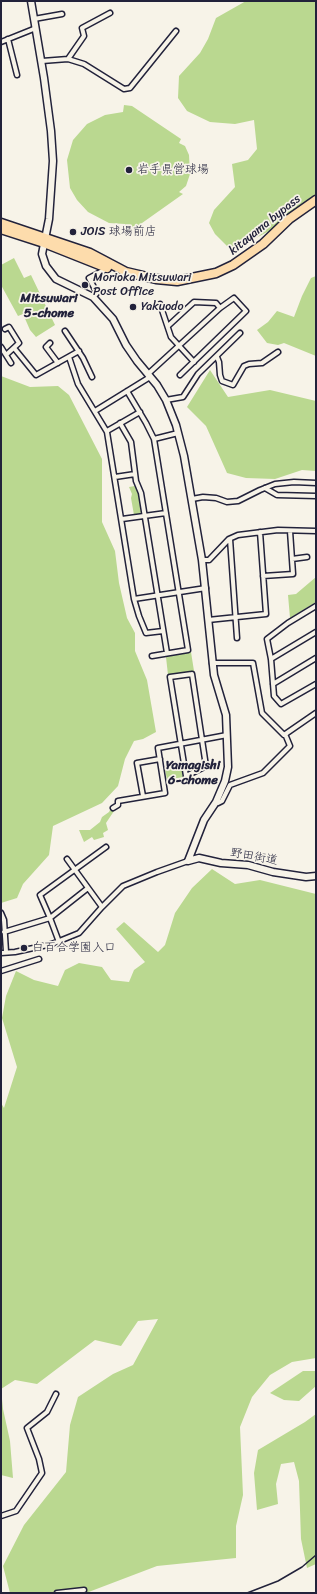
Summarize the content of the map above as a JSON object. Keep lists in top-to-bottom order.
{
  "streets": {
    "highway": ["kitayama bypass"],
    "street": ["野田街道"]
  },
  "districts": ["Mitsuwari 5-chome", "Yamagishi 6-chome"],
  "places": [
    "岩手県営球場",
    "JOIS 球場前店",
    "Morioka Mitsuwari Post Office",
    "Yakuodo",
    "白百合学園入口"
  ]
}
